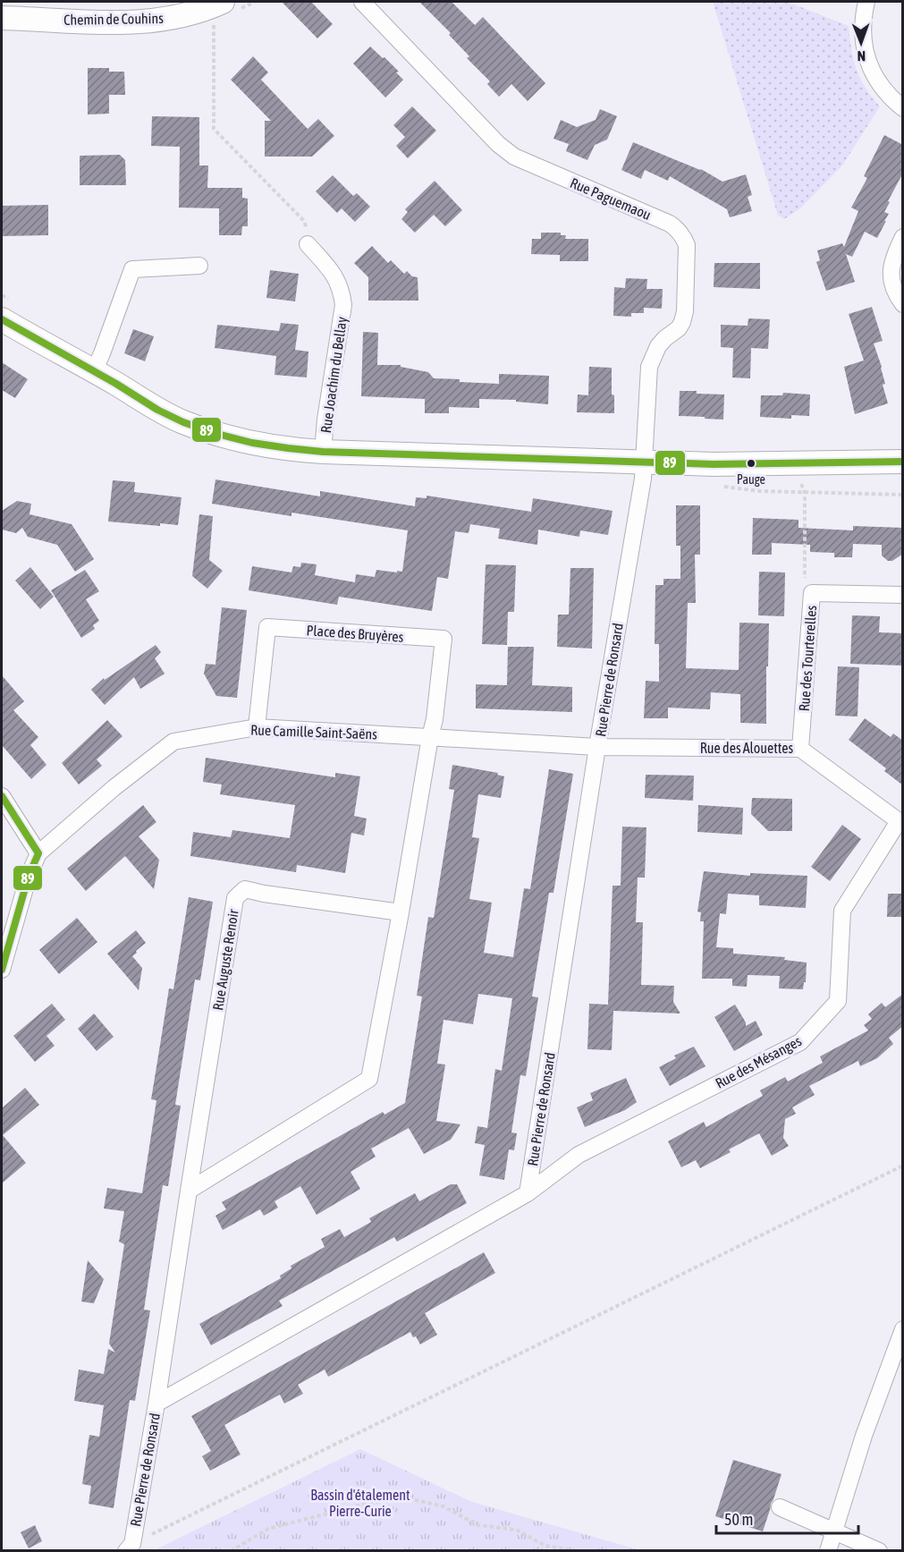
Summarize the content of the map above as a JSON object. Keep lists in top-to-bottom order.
{
  "streets": {
    "street": [
      "Chemin de Couhins",
      "Rue Paguemaou",
      "Rue Joachim du Bellay",
      "Place des Bruyères",
      "Rue des Tourterelles",
      "Rue Pierre de Ronsard",
      "Rue Camille Saint-Saëns",
      "Rue des Alouettes",
      "Rue Auguste Renoir",
      "Rue des Mésanges"
    ]
  },
  "crossings": [
    ["Rue Paguemaou", "Rue Pierre de Ronsard"],
    ["Place des Bruyères", "Rue Camille Saint-Saëns"],
    ["Rue des Tourterelles", "Rue des Alouettes"],
    ["Rue Pierre de Ronsard", "Rue Camille Saint-Saëns"],
    ["Rue Pierre de Ronsard", "Rue des Alouettes"],
    ["Rue Pierre de Ronsard", "Rue Auguste Renoir"],
    ["Rue Pierre de Ronsard", "Rue des Mésanges"],
    ["Rue Camille Saint-Saëns", "Rue des Alouettes"],
    ["Rue des Alouettes", "Rue des Mésanges"]
  ],
  "parks": ["Bassin d'étalement Pierre-Curie"],
  "places": ["Pauge"],
  "lines": ["transit line 89"],
  "scale_bar": "50 m",
  "north": "bottom"
}
